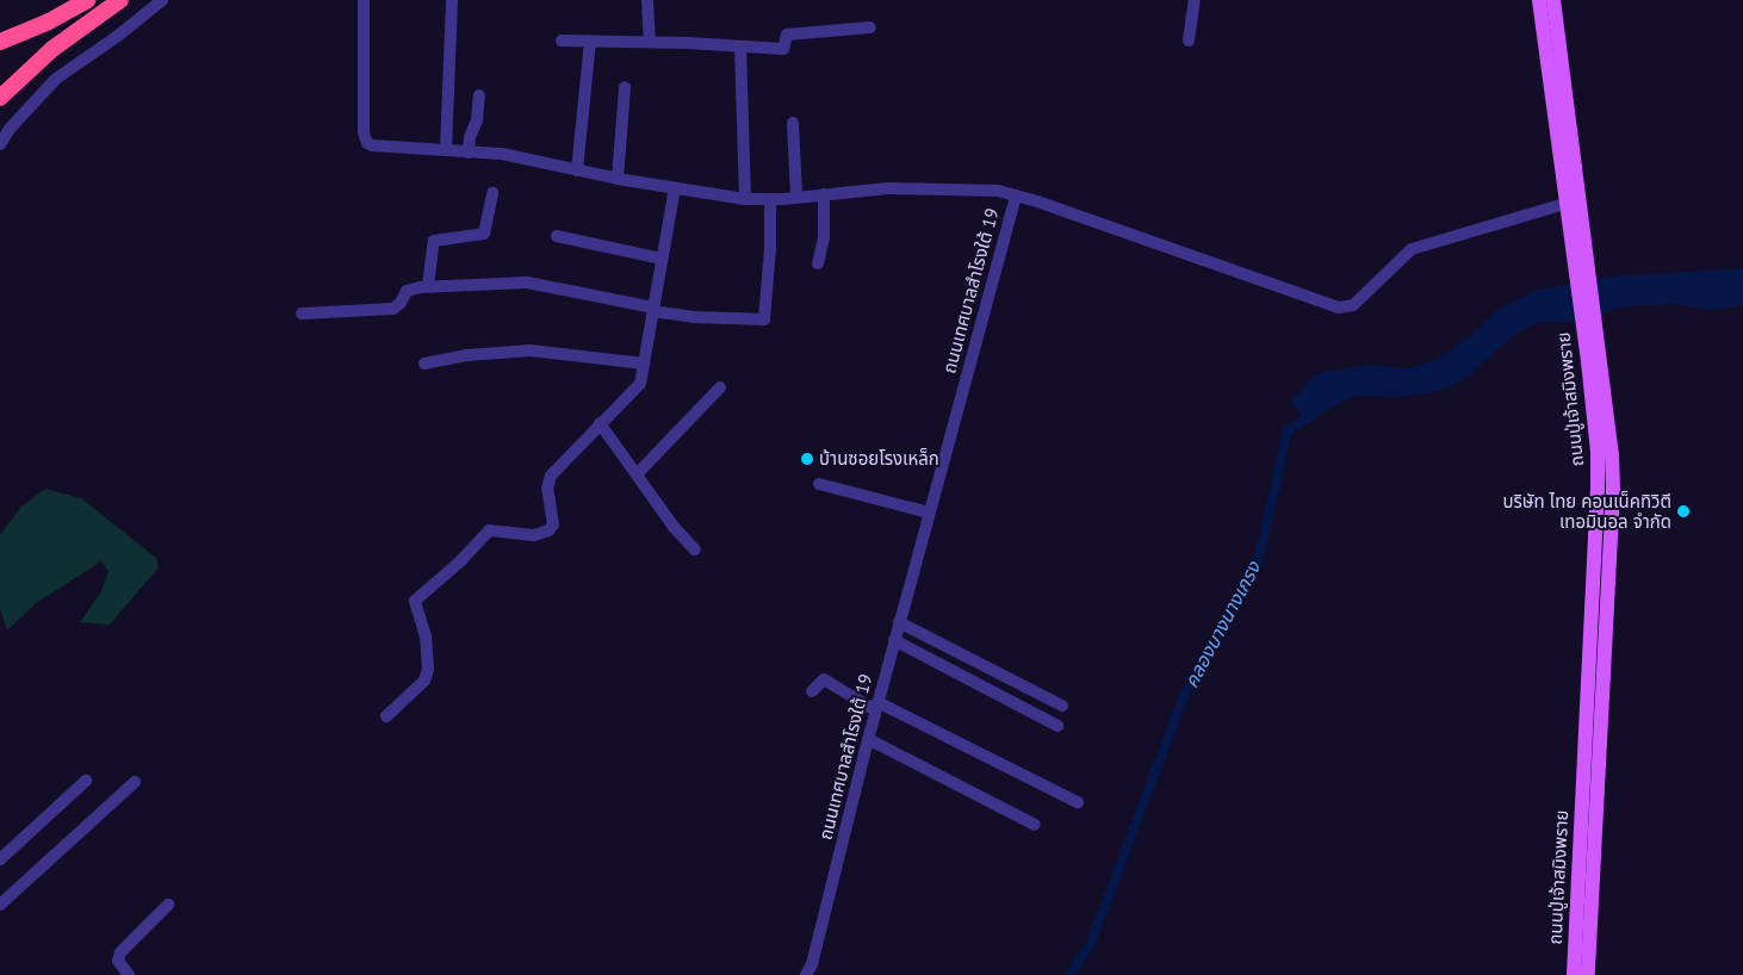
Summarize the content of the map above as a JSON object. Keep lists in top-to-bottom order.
{
  "streets": {
    "main road": ["ถนนปู่เจ้าสมิงพราย"],
    "street": ["ถนนเทศบาลสำโรงใต้ 19"]
  },
  "crossings": [
    ["ถนนเทศบาลสำโรงใต้ 19", "ถนนปู่เจ้าสมิงพราย"]
  ],
  "water": ["คลองบางนางเกรง"],
  "places": ["บ้านซอยโรงเหล็ก", "บริษัท ไทย คอนเน็คทิวิตี เทอมินอล จำกัด"]
}
